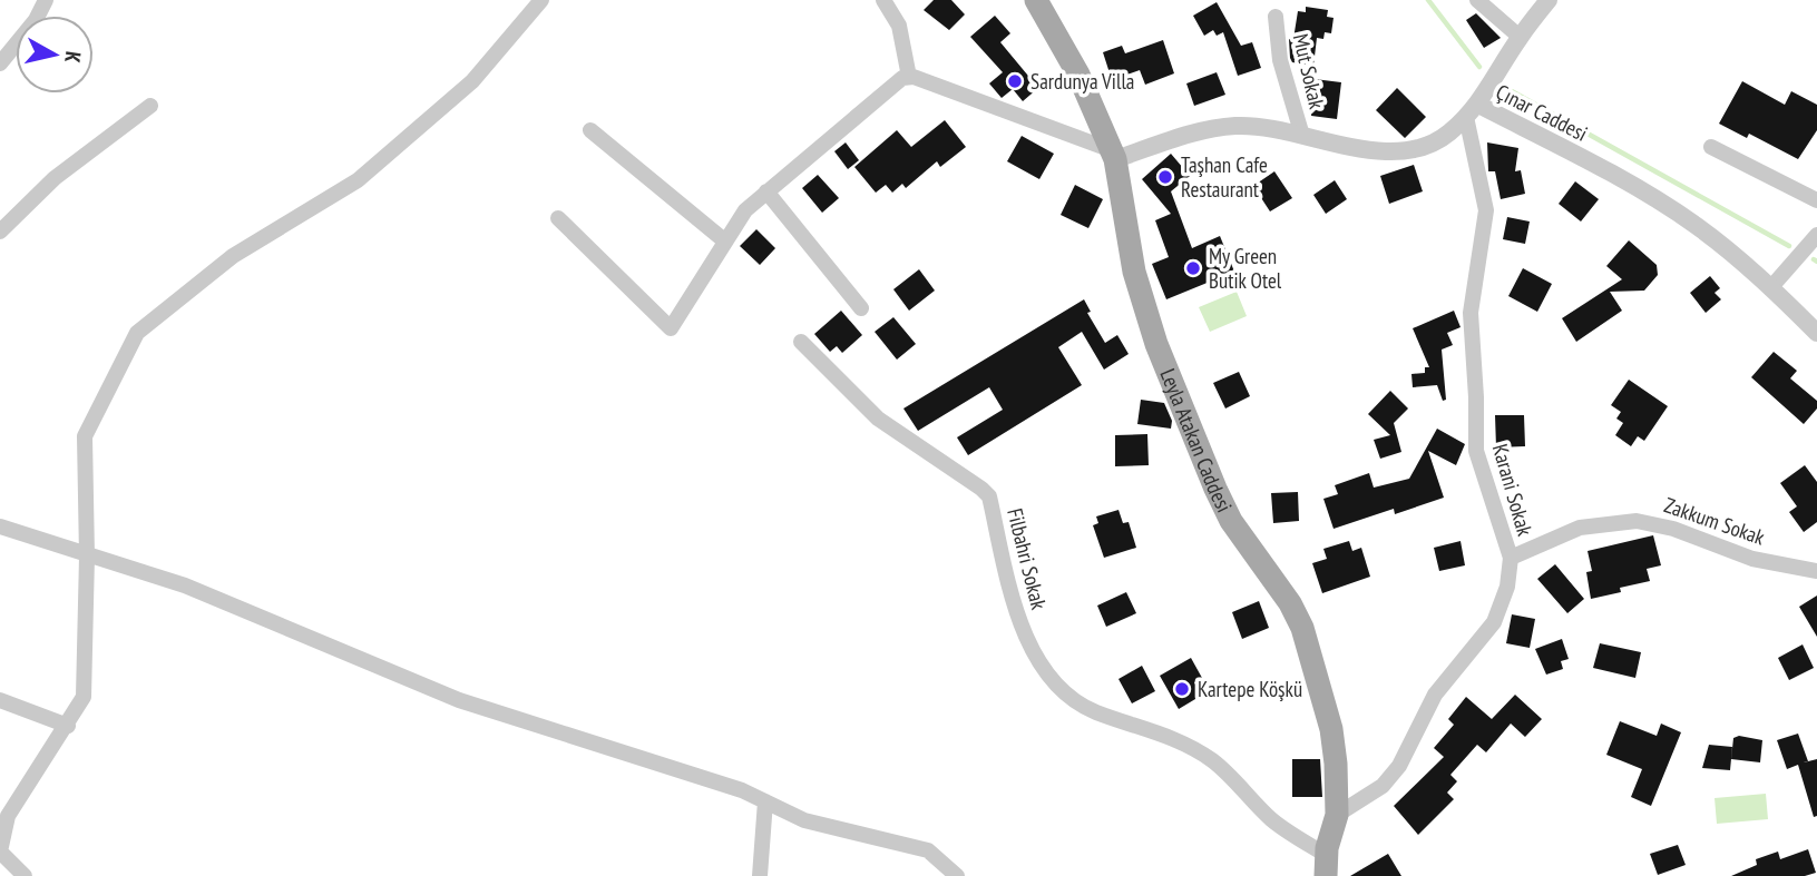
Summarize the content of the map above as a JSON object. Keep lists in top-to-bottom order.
{
  "streets": {
    "main road": ["Leyla Atakan Caddesi"],
    "street": [
      "Mut Sokak",
      "Çınar Caddesi",
      "Karani Sokak",
      "Zakkum Sokak",
      "Filbahri Sokak"
    ]
  },
  "crossings": [
    ["Mut Sokak", "Çınar Caddesi"],
    ["Çınar Caddesi", "Leyla Atakan Caddesi"],
    ["Çınar Caddesi", "Karani Sokak"],
    ["Leyla Atakan Caddesi", "Karani Sokak"],
    ["Leyla Atakan Caddesi", "Filbahri Sokak"],
    ["Karani Sokak", "Zakkum Sokak"]
  ],
  "places": [
    "Sardunya Villa",
    "Taşhan Cafe Restaurant",
    "My Green Butik Otel",
    "Kartepe Köşkü"
  ],
  "north": "right"
}
